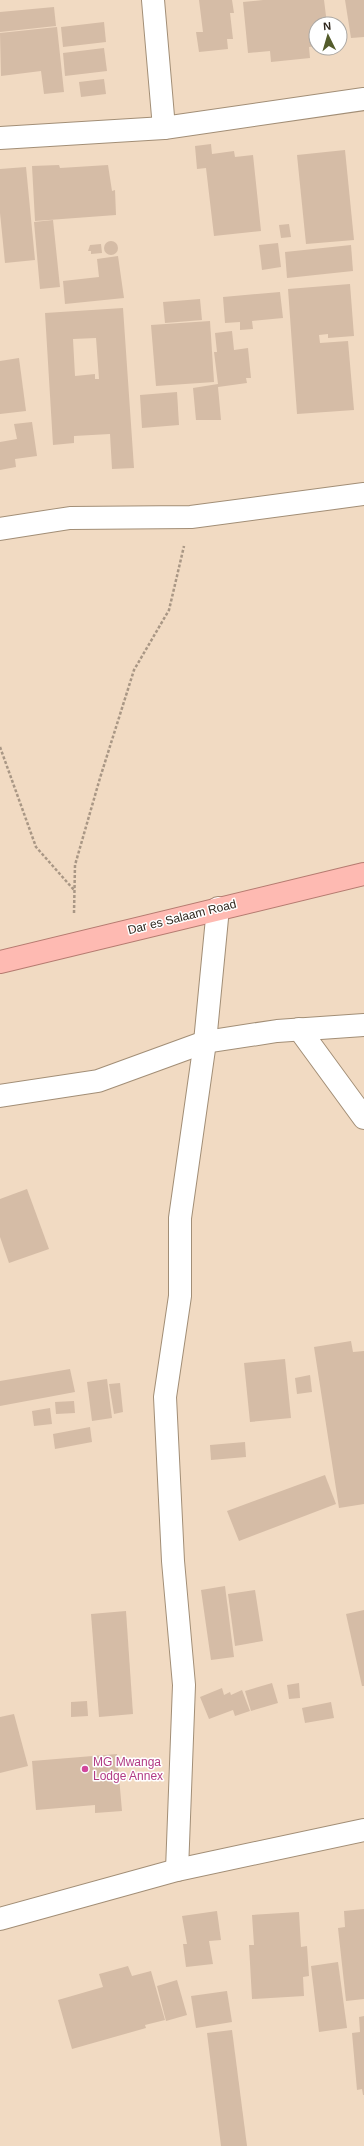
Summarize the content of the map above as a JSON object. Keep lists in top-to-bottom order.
{
  "streets": {
    "highway": ["Dar es Salaam Road"]
  },
  "places": ["MG Mwanga Lodge Annex"],
  "north": "top"
}
